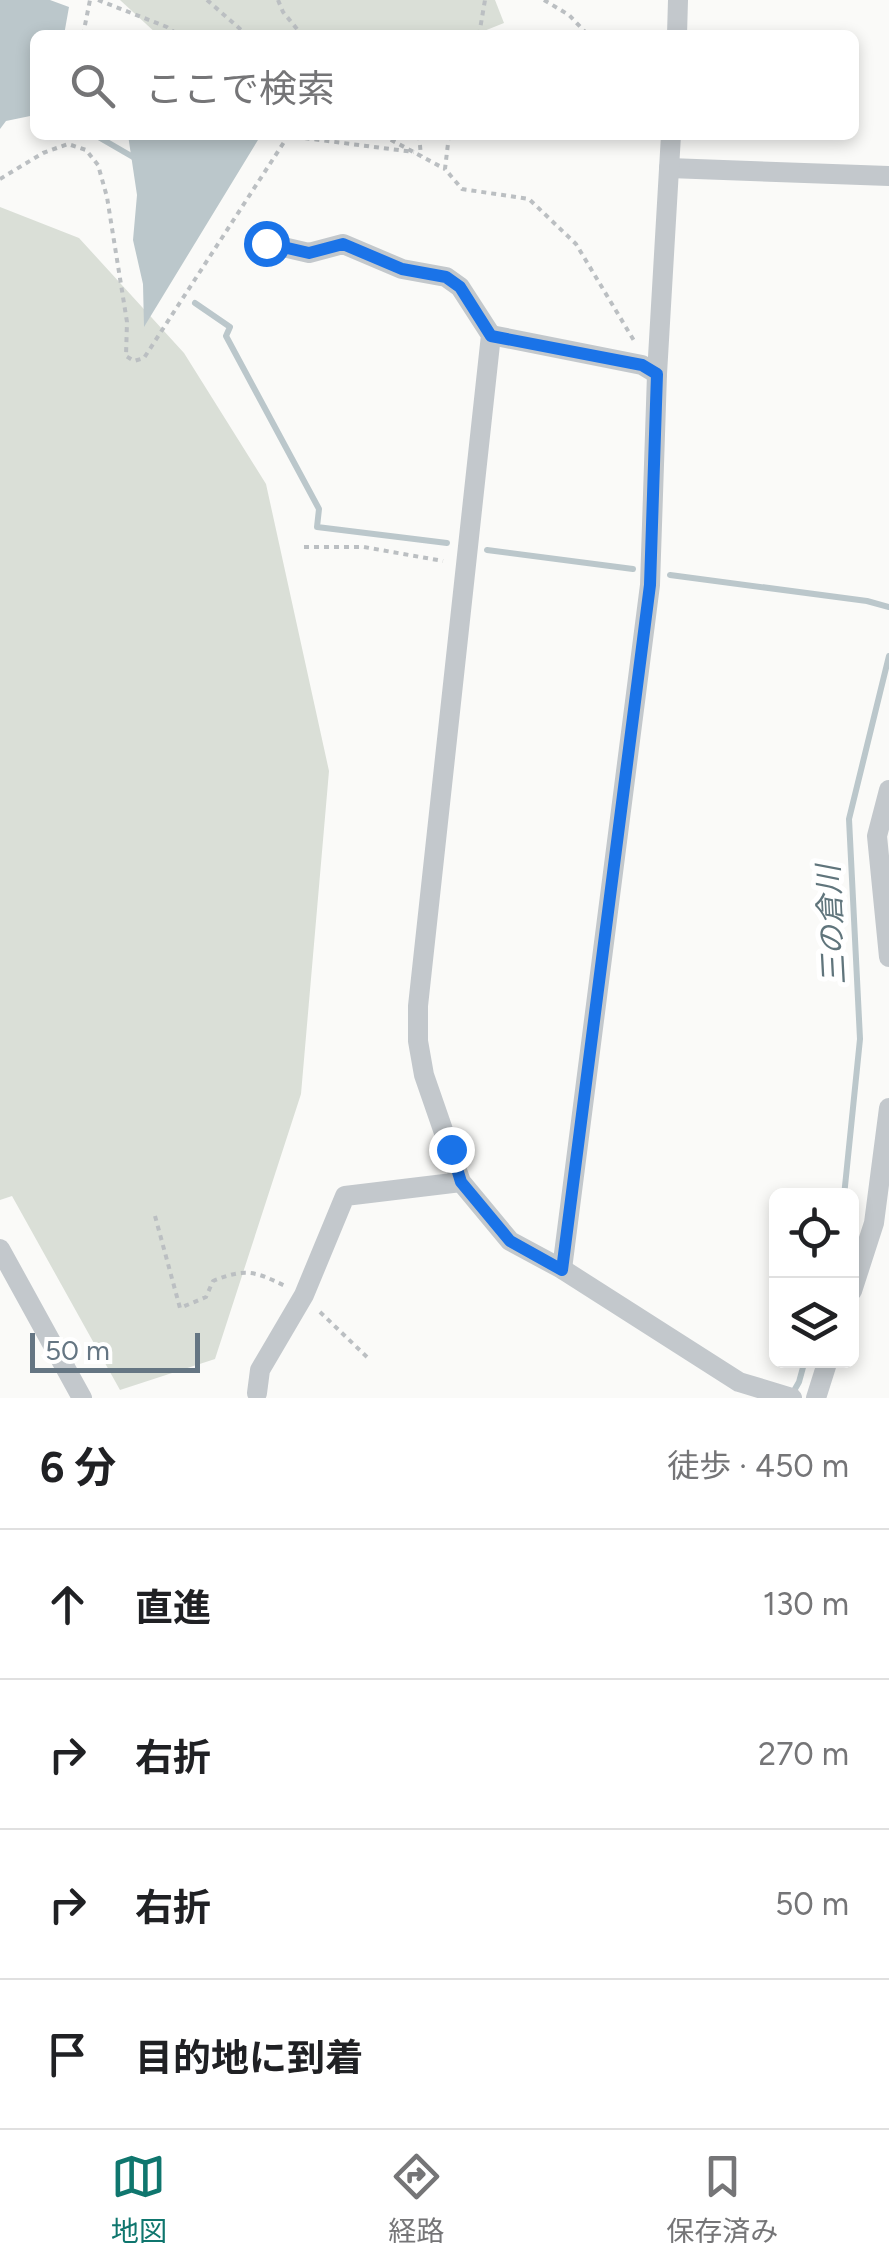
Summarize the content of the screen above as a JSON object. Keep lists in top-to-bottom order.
{
  "water": ["三の倉川"],
  "scale_bar": "50 m",
  "page": {
    "search": "ここで検索",
    "scale": "50 m",
    "heading": ["6 分", "徒歩 · 450 m"],
    "list": [
      ["直進", "130 m"],
      ["右折", "270 m"],
      ["右折", "50 m"],
      "目的地に到着"
    ],
    "nav": ["地図", "経路", "保存済み"]
  }
}
